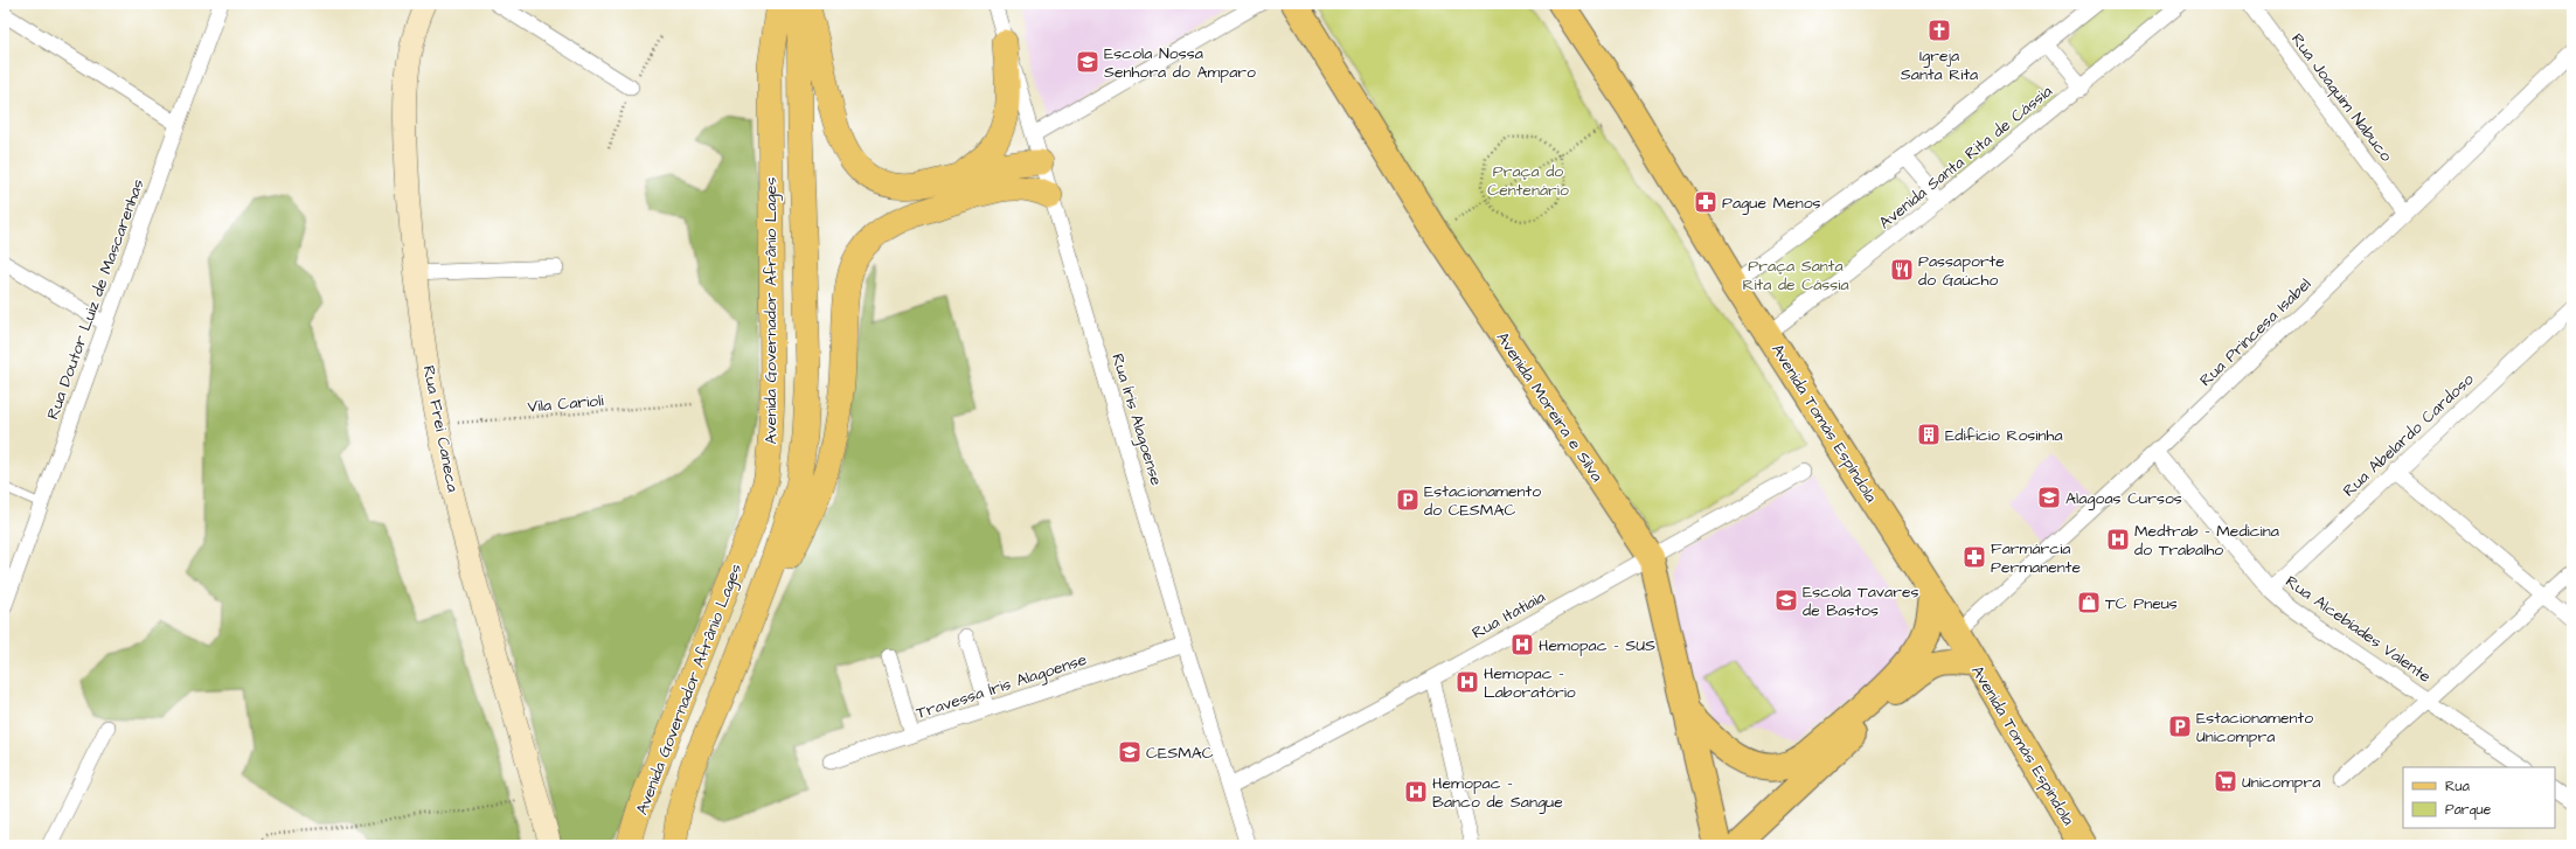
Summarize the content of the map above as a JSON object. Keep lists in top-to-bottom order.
{
  "streets": {
    "highway": ["Avenida Moreira e Silva", "Avenida Tomás Espíndola"],
    "main road": ["Avenida Governador Afrânio Lages"],
    "street": [
      "Rua Joaquim Nabuco",
      "Avenida Santa Rita de Cássia",
      "Rua Doutor Luiz de Mascarenhas",
      "Rua Princesa Isabel",
      "Rua Íris Alagoense",
      "Rua Frei Caneca",
      "Rua Abelardo Cardoso",
      "Rua Itatiaia",
      "Rua Alcebíades Valente",
      "Travessa Íris Alagoense"
    ],
    "path": ["Vila Carioli"]
  },
  "crossings": [
    ["Rua Joaquim Nabuco", "Rua Princesa Isabel"],
    ["Avenida Santa Rita de Cássia", "Avenida Tomás Espíndola"],
    ["Rua Princesa Isabel", "Avenida Tomás Espíndola"],
    ["Rua Princesa Isabel", "Rua Alcebíades Valente"],
    ["Vila Carioli", "Rua Frei Caneca"],
    ["Avenida Moreira e Silva", "Rua Itatiaia"],
    ["Rua Íris Alagoense", "Rua Itatiaia"],
    ["Rua Íris Alagoense", "Travessa Íris Alagoense"],
    ["Rua Abelardo Cardoso", "Rua Alcebíades Valente"]
  ],
  "parks": ["Praça do Centenário", "Praça Santa Rita de Cássia"],
  "places": {
    "church": ["Igreja Santa Rita"],
    "school or university": [
      "Escola Nossa Senhora do Amparo",
      "Alagoas Cursos",
      "Escola Tavares de Bastos",
      "CESMAC"
    ],
    "pharmacy": ["Pague Menos", "Farmárcia Permanente"],
    "restaurant": ["Passaporte do Gaúcho"],
    "building": ["Edifício Rosinha"],
    "parking": ["Estacionamento do CESMAC", "Estacionamento Unicompra"],
    "hospital": [
      "Medtrab - Medicina do Trabalho",
      "Hemopac - SUS",
      "Hemopac - Laboratório",
      "Hemopac - Banco de Sangue"
    ],
    "shop": ["TC Pneus"],
    "supermarket": ["Unicompra"]
  },
  "legend": ["Rua", "Parque"]
}
